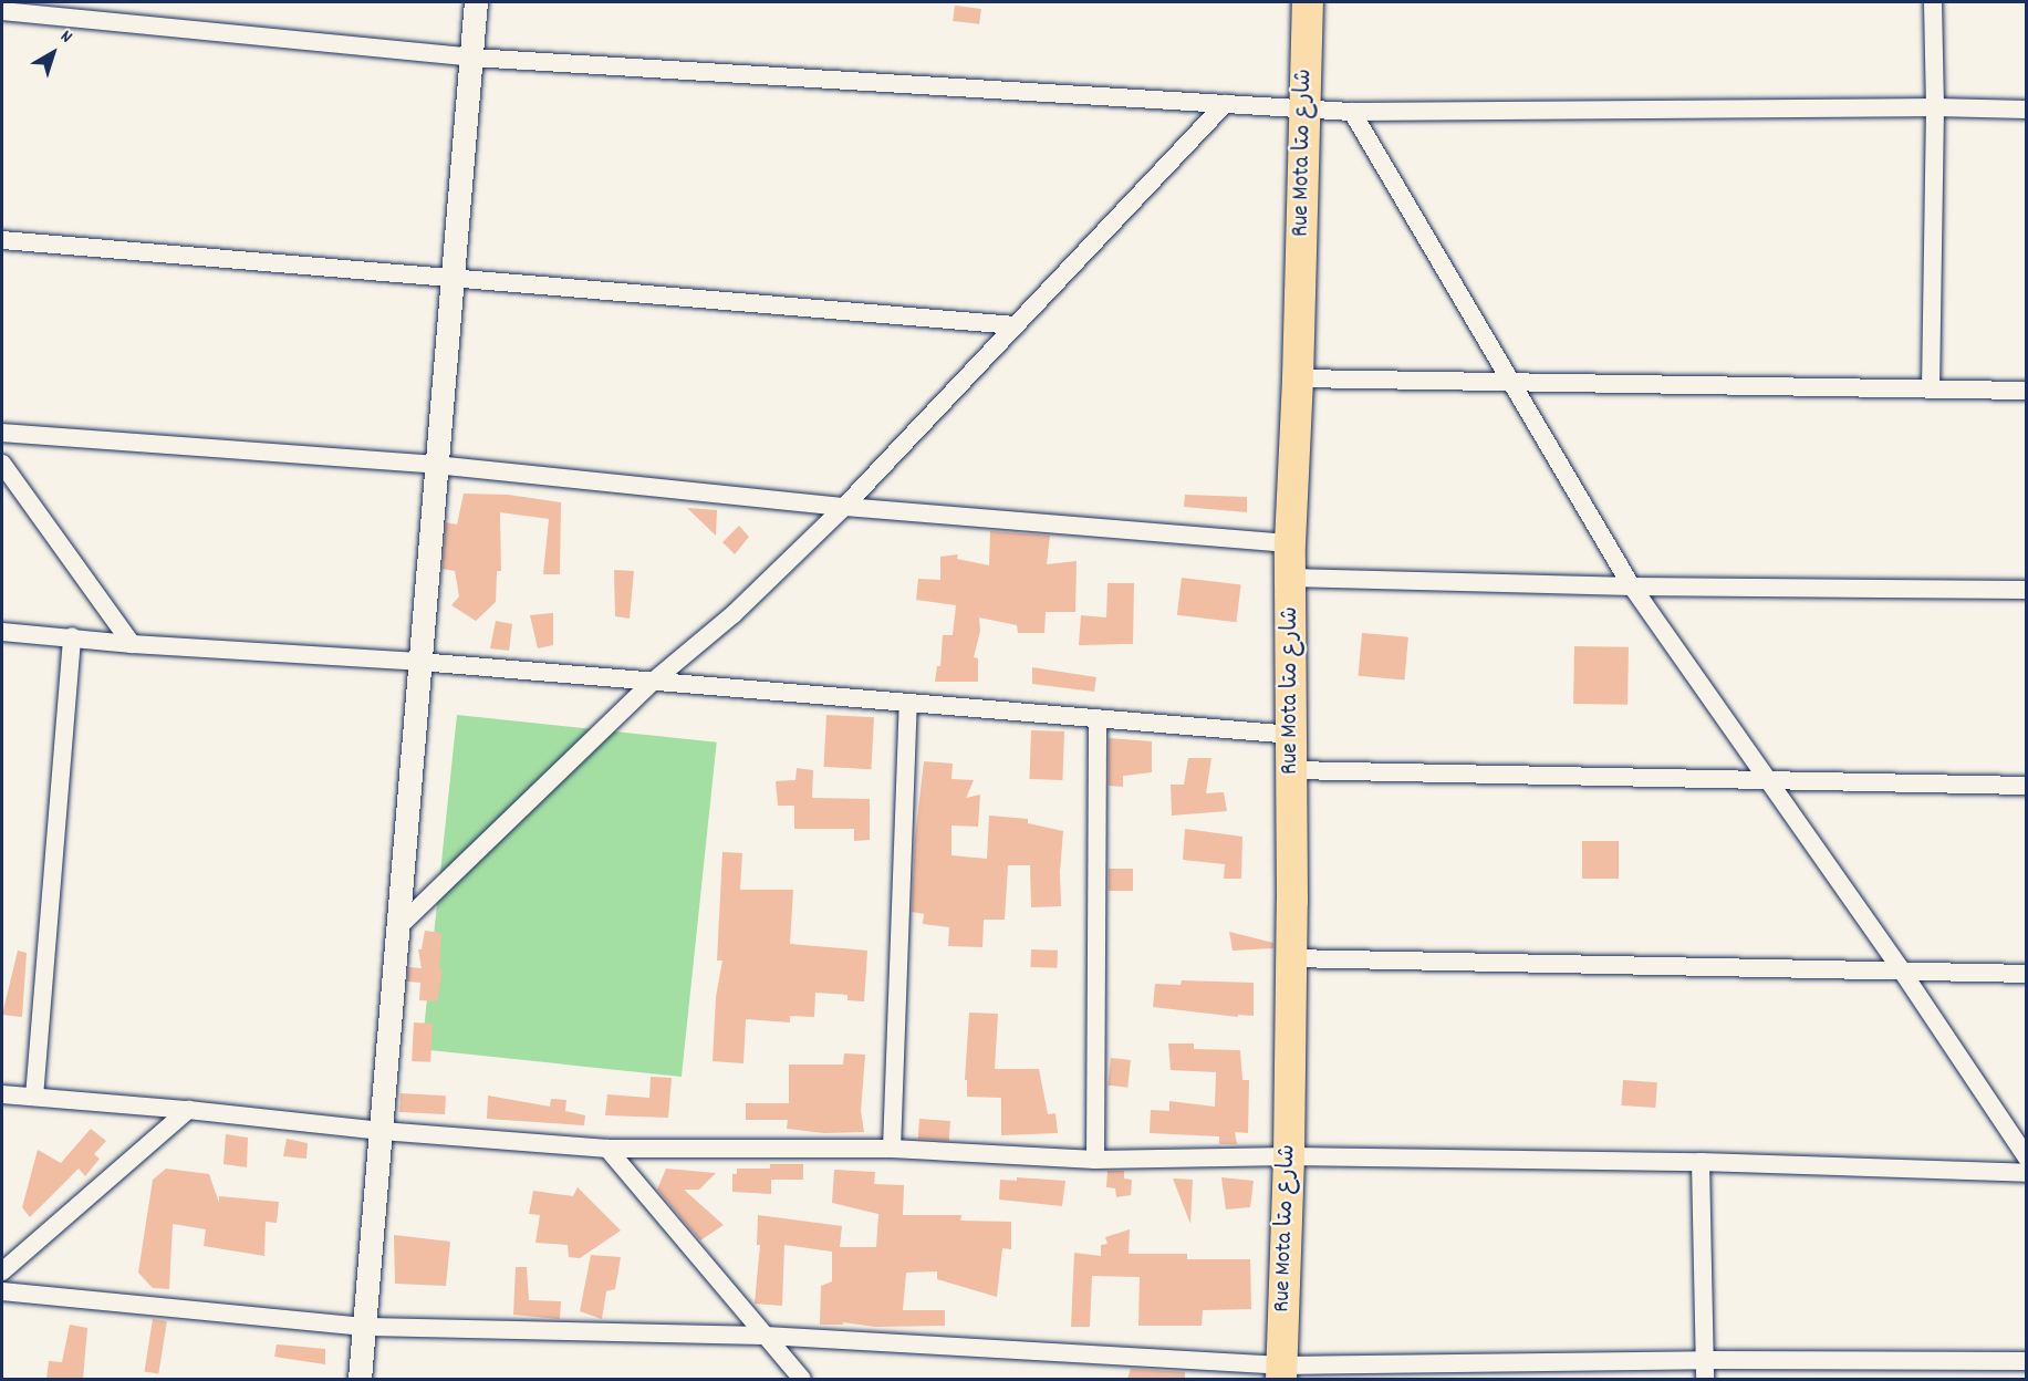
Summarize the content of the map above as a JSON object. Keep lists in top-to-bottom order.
{
  "streets": {
    "highway": ["Rue Mota شارع متا"]
  },
  "north": "top right"
}
